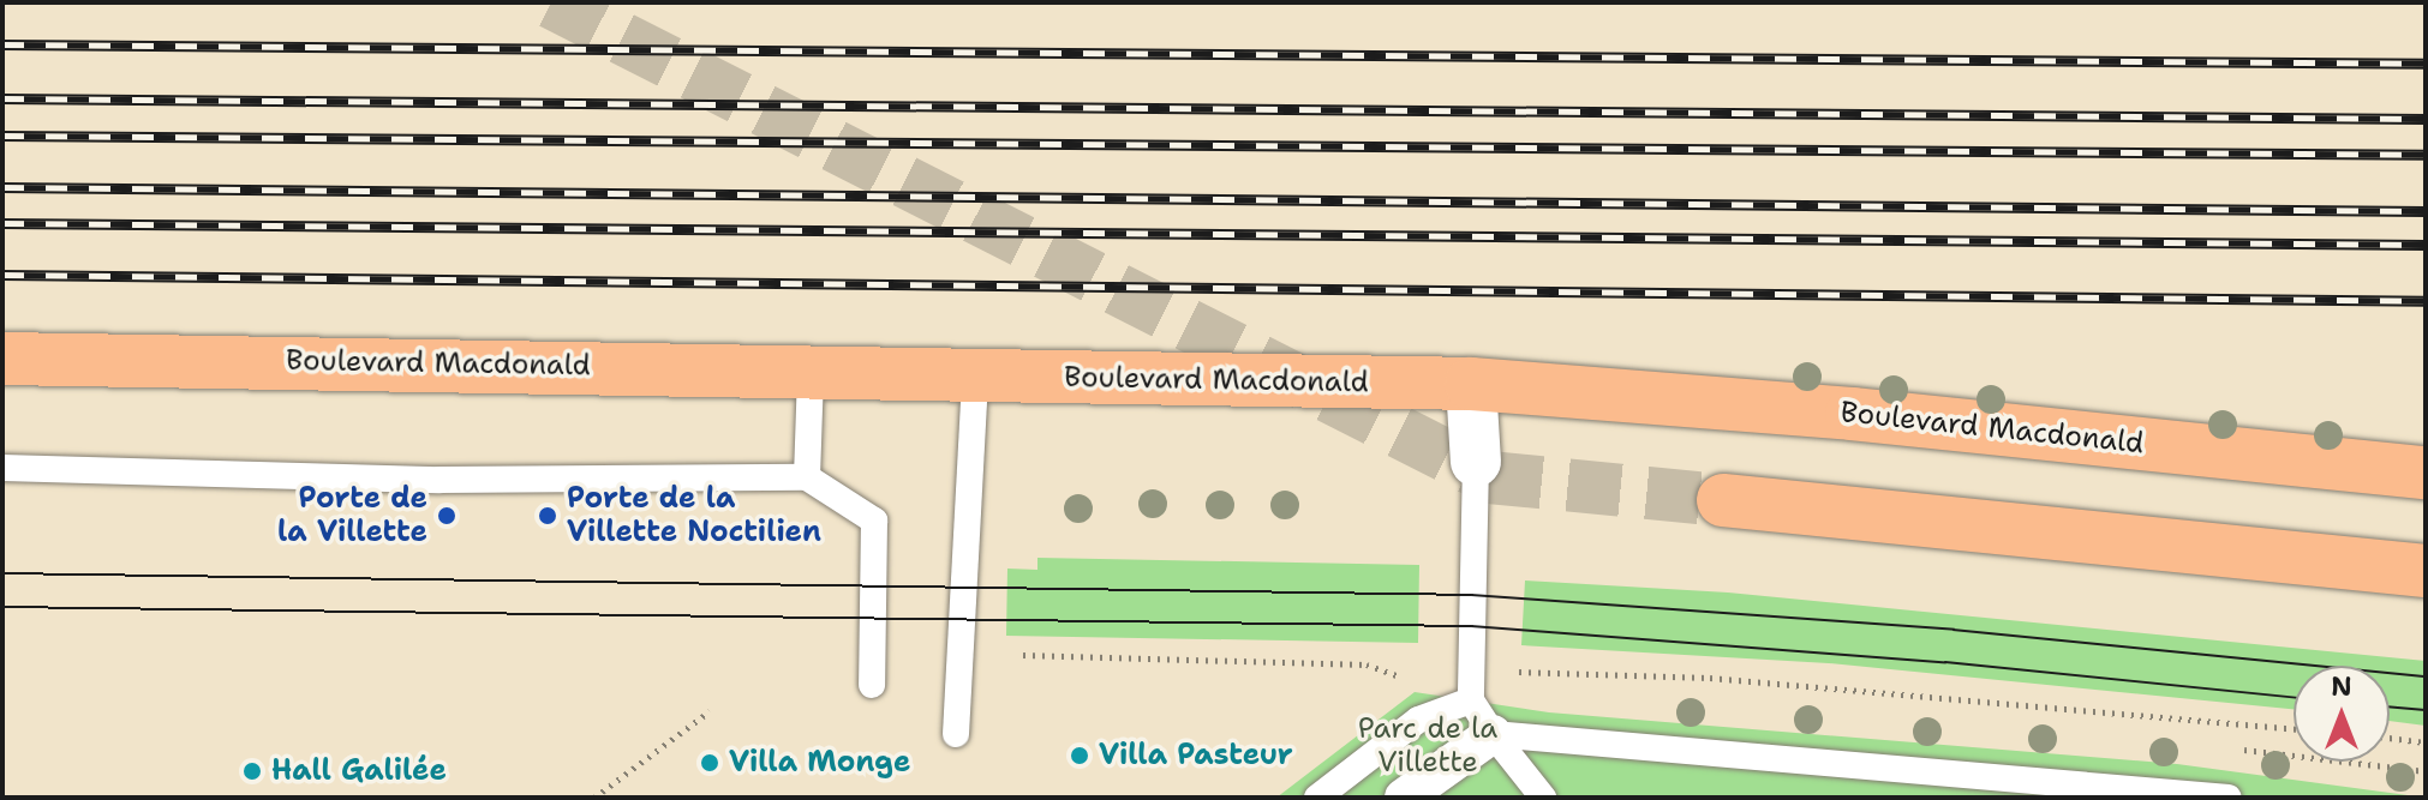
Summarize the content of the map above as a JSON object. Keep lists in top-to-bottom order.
{
  "streets": {
    "main road": ["Boulevard Macdonald"]
  },
  "parks": ["Parc de la Villette"],
  "places": [
    "Porte de la Villette",
    "Porte de la Villette Noctilien",
    "Villa Pasteur",
    "Villa Monge",
    "Hall Galilée"
  ],
  "north": "top"
}
